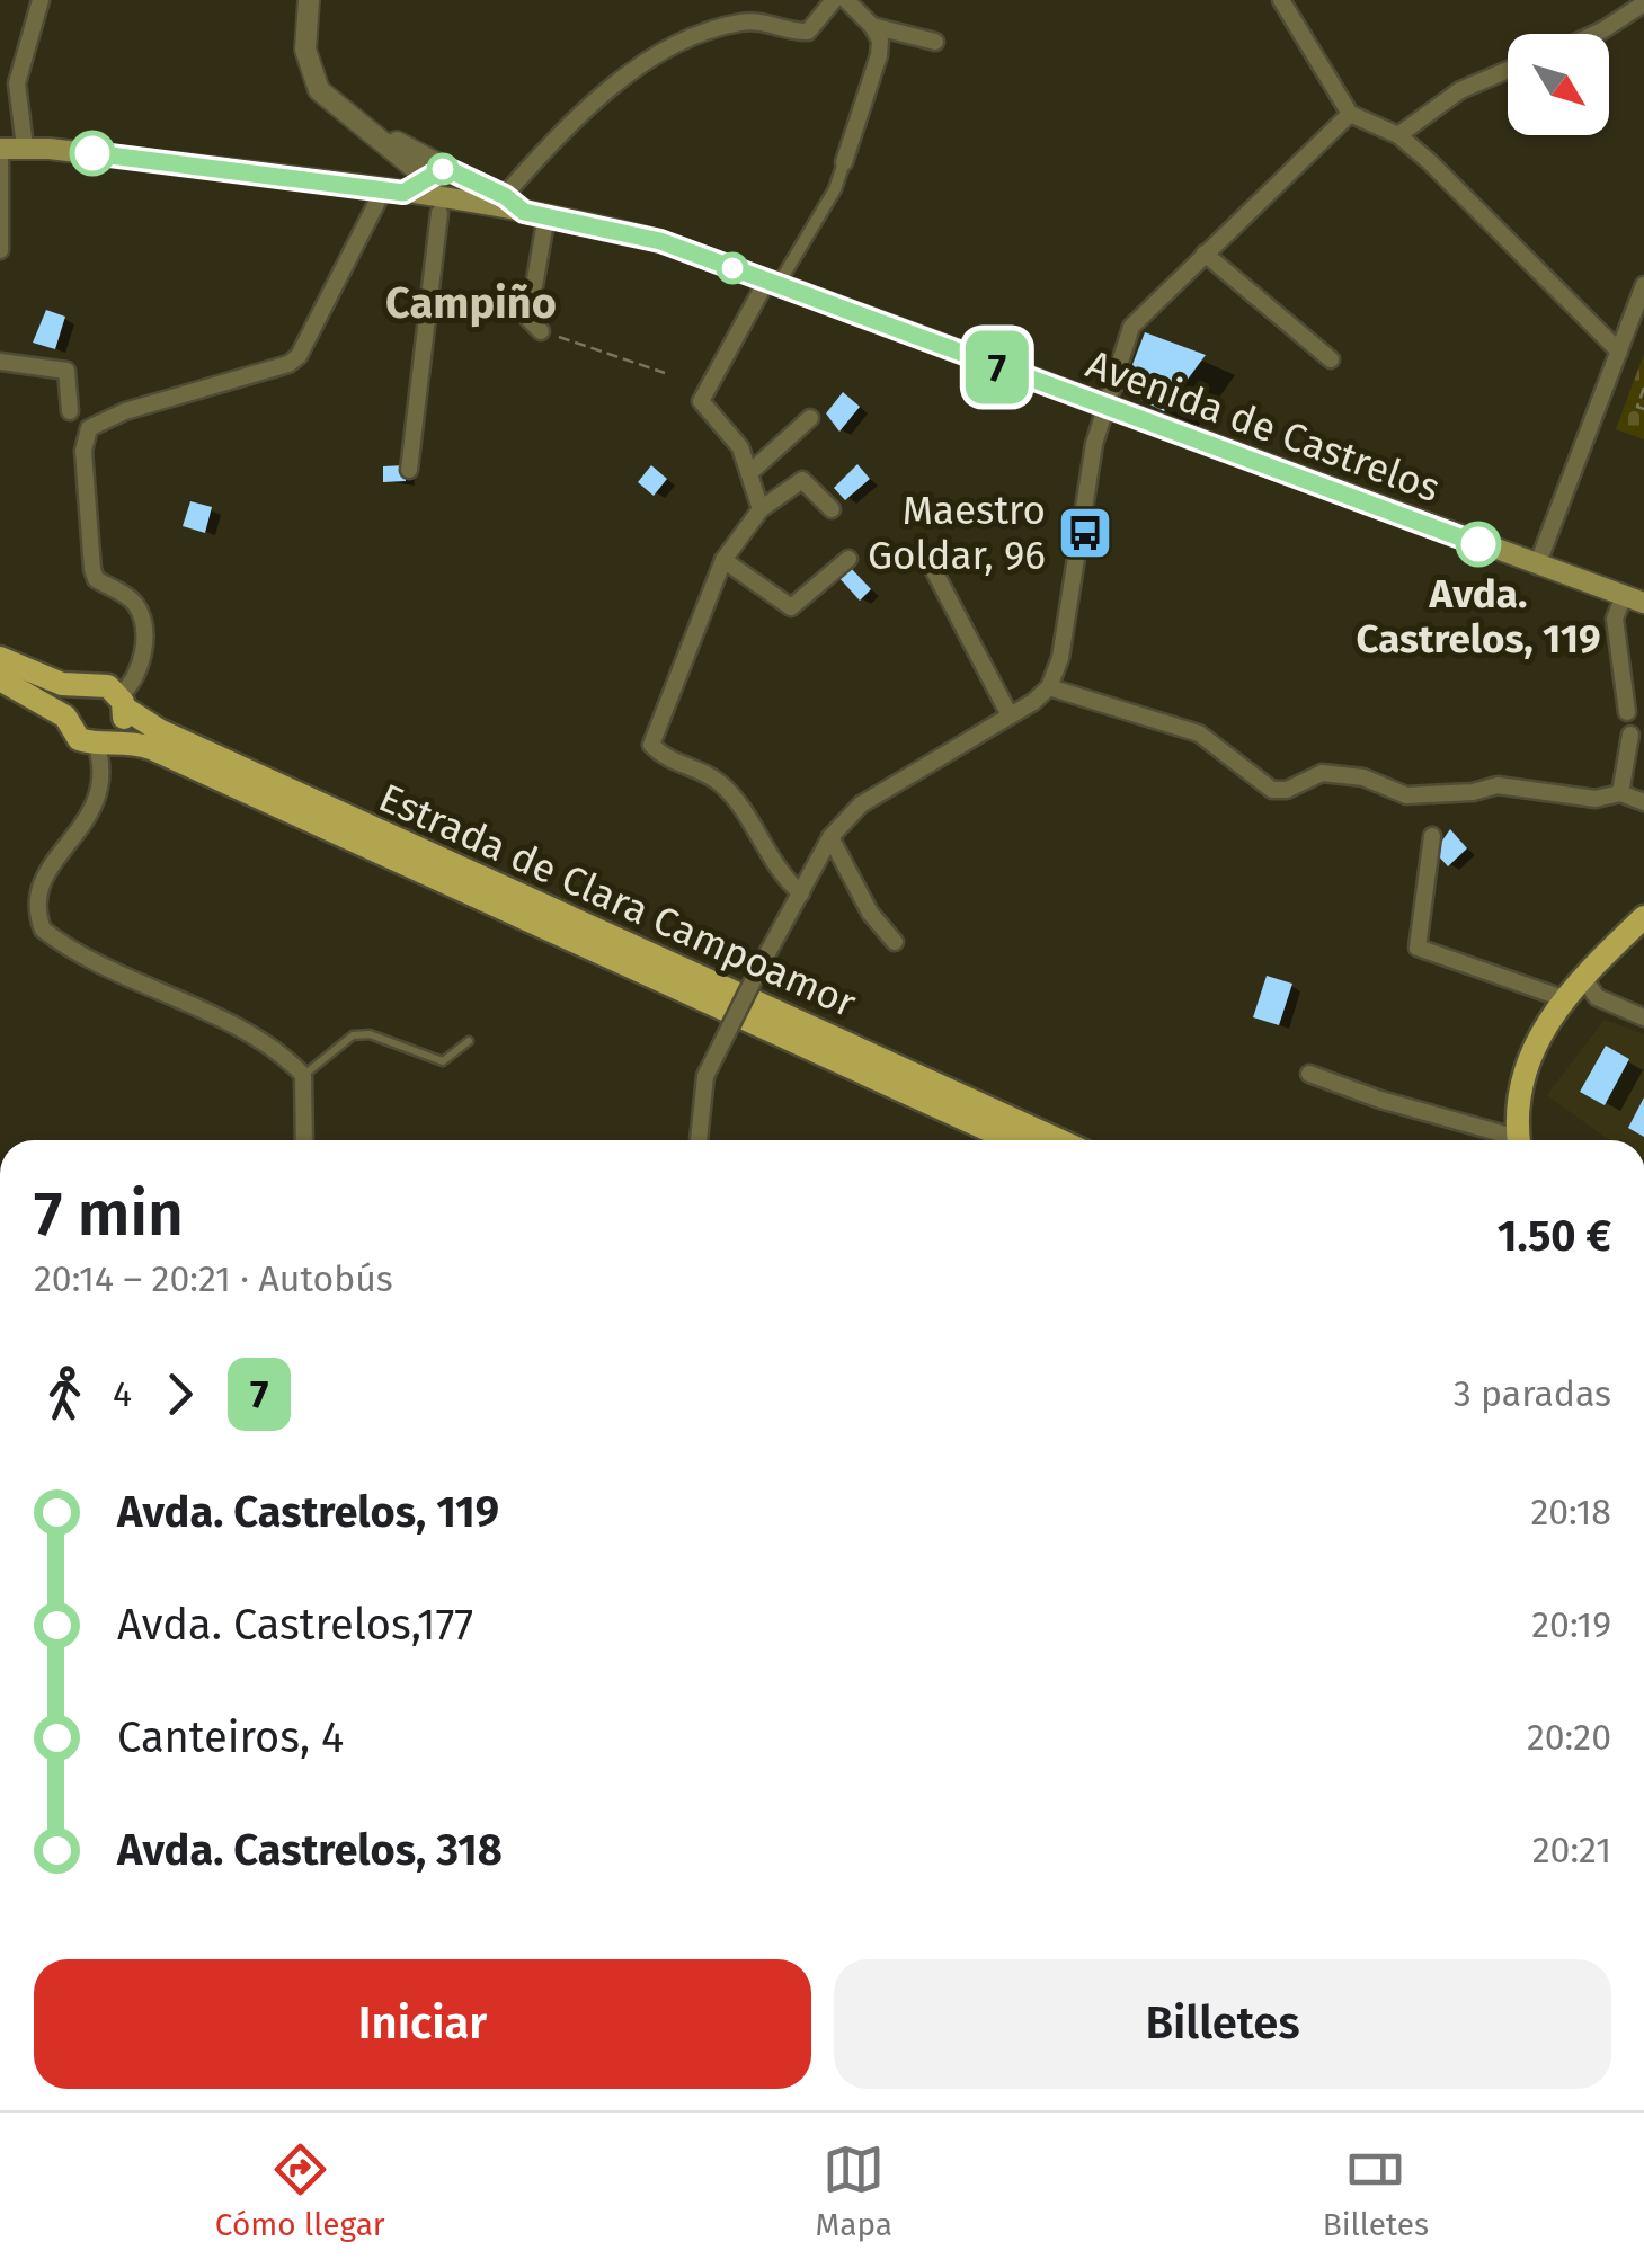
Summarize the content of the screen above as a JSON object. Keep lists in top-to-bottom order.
{
  "streets": {
    "main road": ["Avenida de Castrelos", "Estrada de Clara Campoamor"]
  },
  "districts": ["Campiño"],
  "places": {
    "bus stop": ["Maestro Goldar, 96"],
    "other": ["Avda. Castrelos, 119"]
  },
  "lines": ["bus line 7"],
  "north": "bottom right",
  "page": {
    "on_map": "7",
    "heading": ["7 min", "20:14 – 20:21 · Autobús", "1.50 €"],
    "legs": ["4", "7", "3 paradas"],
    "list": [
      {
        "name": "Avda. Castrelos, 119",
        "value": "20:18"
      },
      {
        "name": "Avda. Castrelos,177",
        "value": "20:19"
      },
      {
        "name": "Canteiros, 4",
        "value": "20:20"
      },
      {
        "name": "Avda. Castrelos, 318",
        "value": "20:21"
      }
    ],
    "buttons": ["Iniciar", "Billetes"],
    "tabs": ["Cómo llegar", "Mapa", "Billetes"]
  }
}
